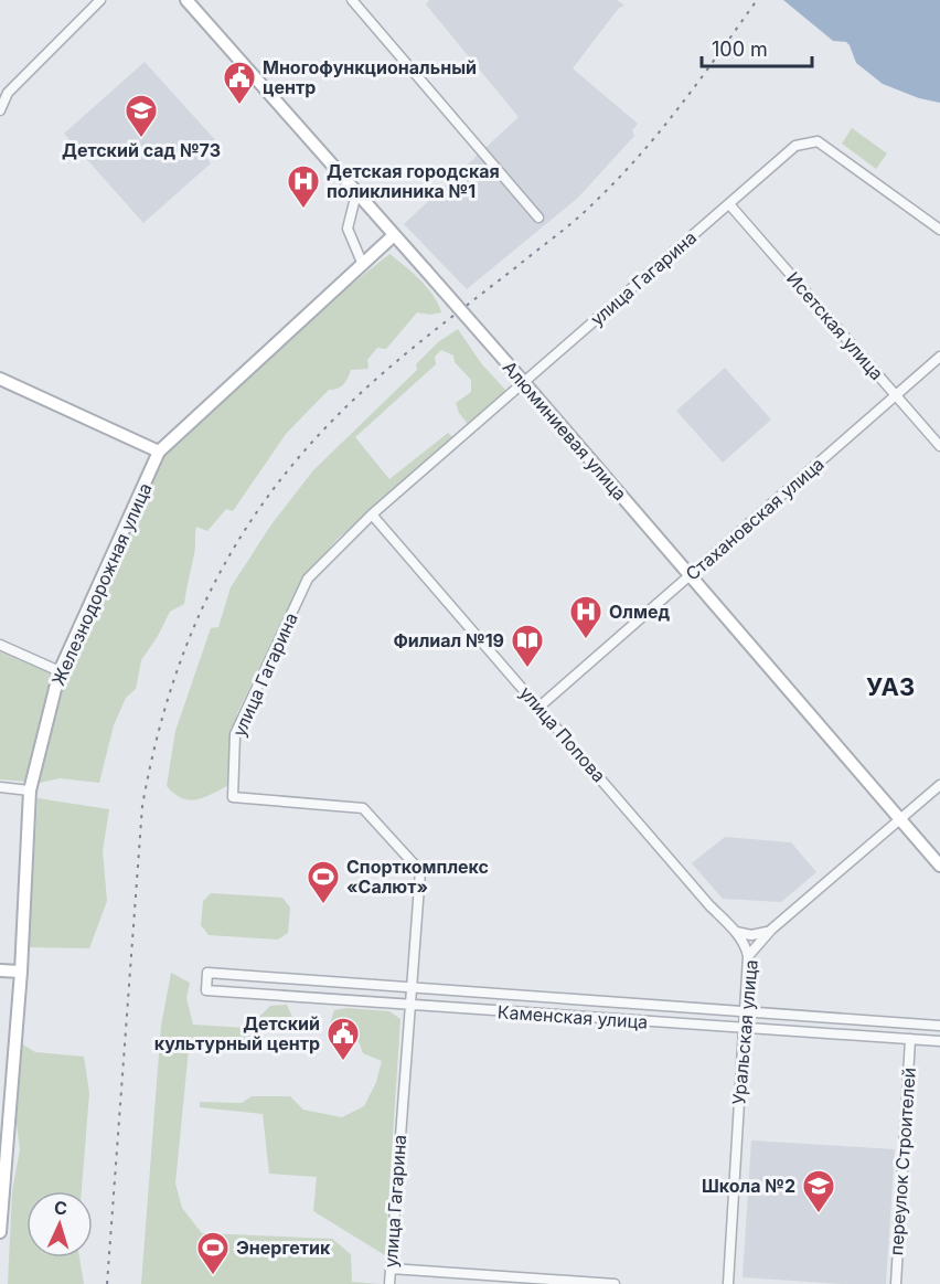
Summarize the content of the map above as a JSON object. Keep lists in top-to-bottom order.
{
  "streets": {
    "street": [
      "улица Гагарина",
      "Исетская улица",
      "Алюминиевая улица",
      "Стахановская улица",
      "Железнодорожная улица",
      "улица Попова",
      "Каменская улица",
      "Уральская улица",
      "переулок Строителей"
    ]
  },
  "crossings": [
    ["улица Гагарина", "Исетская улица"],
    ["улица Гагарина", "Алюминиевая улица"],
    ["улица Гагарина", "улица Попова"],
    ["улица Гагарина", "Каменская улица"],
    ["Исетская улица", "Стахановская улица"],
    ["Алюминиевая улица", "Стахановская улица"],
    ["Алюминиевая улица", "Железнодорожная улица"],
    ["Алюминиевая улица", "Уральская улица"],
    ["Стахановская улица", "улица Попова"],
    ["улица Попова", "Уральская улица"],
    ["Каменская улица", "Уральская улица"],
    ["Каменская улица", "переулок Строителей"]
  ],
  "districts": ["УАЗ"],
  "places": {
    "public building": ["Многофункциональный центр", "Детский культурный центр"],
    "school or university": ["Детский сад №73", "Школа №2"],
    "hospital": ["Детская городская поликлиника №1", "Олмед"],
    "library": ["Филиал №19"],
    "sports": ["Спорткомплекс «Салют»", "Энергетик"]
  },
  "scale_bar": "100 m",
  "north": "top"
}
